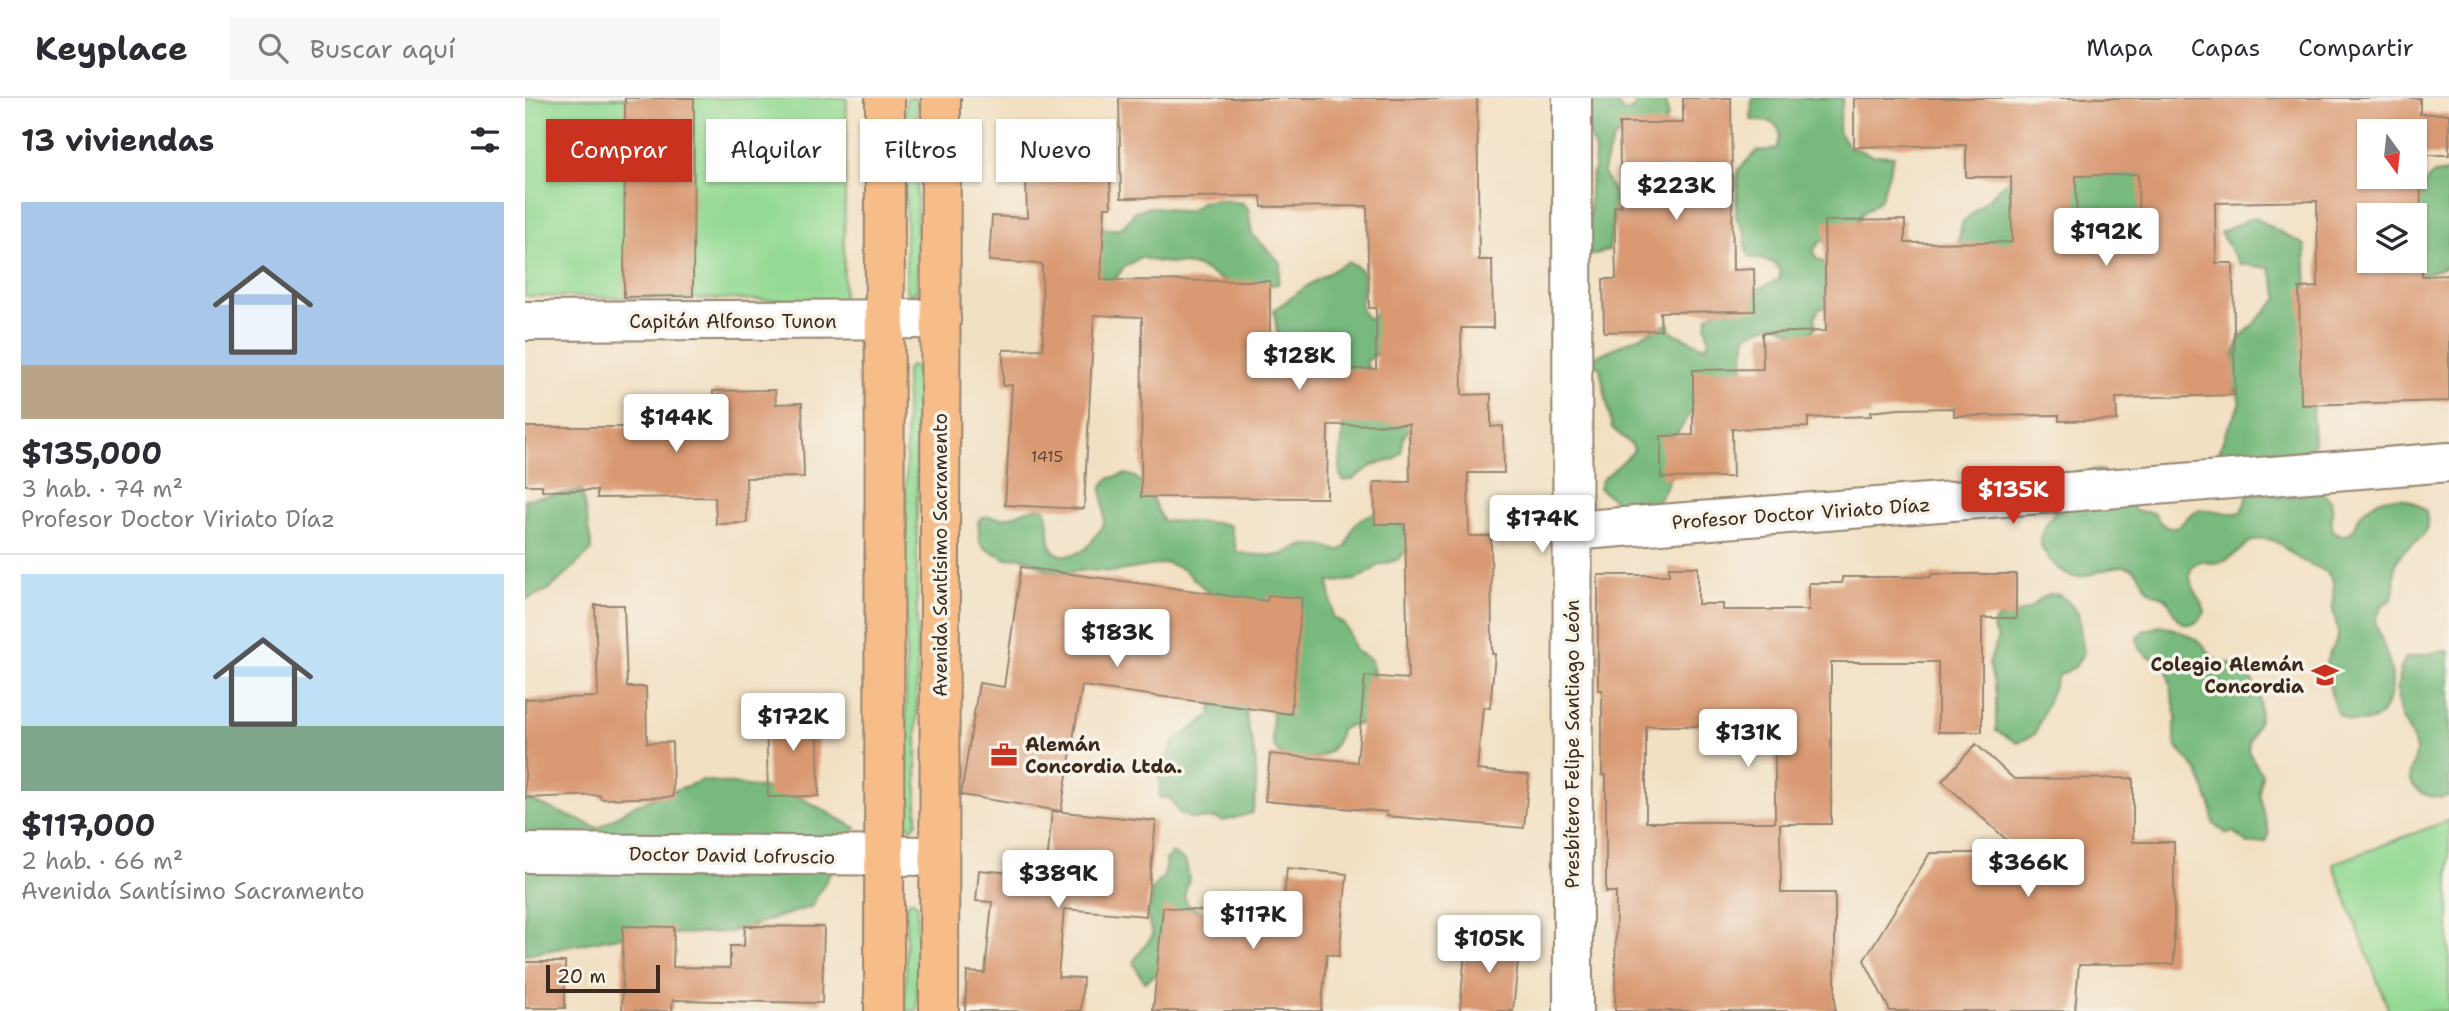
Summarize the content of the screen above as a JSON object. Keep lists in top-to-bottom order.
{
  "streets": {
    "main road": ["Avenida Santísimo Sacramento"],
    "street": [
      "Capitán Alfonso Tunon",
      "Profesor Doctor Viriato Díaz",
      "Presbítero Felipe Santiago León",
      "Doctor David Lofruscio"
    ]
  },
  "crossings": [
    ["Capitán Alfonso Tunon", "Avenida Santísimo Sacramento"],
    ["Profesor Doctor Viriato Díaz", "Presbítero Felipe Santiago León"],
    ["Avenida Santísimo Sacramento", "Doctor David Lofruscio"]
  ],
  "places": {
    "school or university": ["Colegio Alemán Concordia"],
    "office": ["Alemán Concordia Ltda."]
  },
  "house_numbers": ["1415"],
  "scale_bar": "20 m",
  "north": "bottom",
  "page": {
    "header": "Keyplace",
    "search": "Buscar aquí",
    "nav": ["Mapa", "Capas", "Compartir"],
    "heading": "13 viviendas",
    "chip": [
      "Comprar",
      "Alquilar",
      "Filtros",
      "Nuevo"
    ],
    "price": [
      "$223K",
      "$192K",
      "$128K",
      "$144K",
      "$135K",
      "$174K",
      "$183K",
      "$172K",
      "$131K",
      "$366K",
      "$389K",
      "$117K",
      "$105K"
    ],
    "list": [
      {
        "name": "$135,000",
        "note": "3 hab. · 74 m² · Profesor Doctor Viriato Díaz"
      },
      {
        "name": "$117,000",
        "note": "2 hab. · 66 m² · Avenida Santísimo Sacramento"
      }
    ],
    "scale": "20 m"
  }
}
